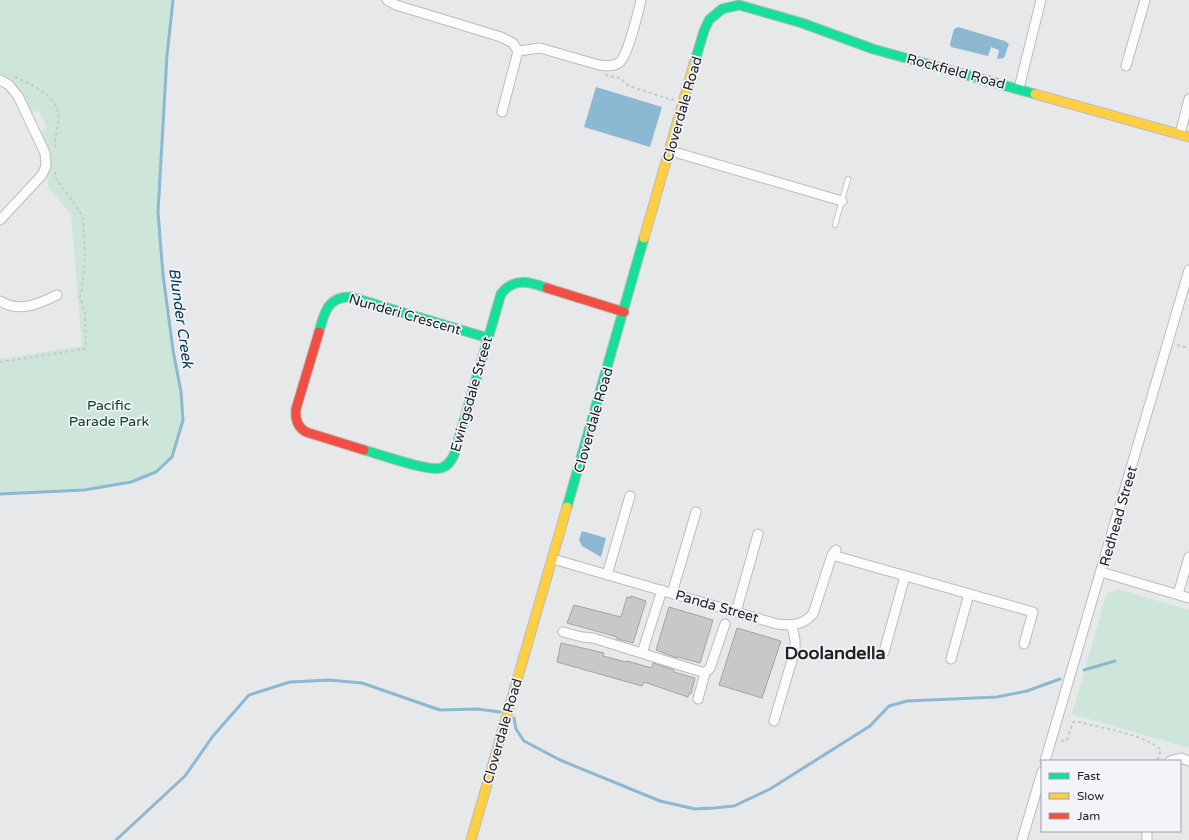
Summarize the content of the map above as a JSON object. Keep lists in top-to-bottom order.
{
  "streets": {
    "street": [
      "Rockfield Road",
      "Cloverdale Road",
      "Nunderi Crescent",
      "Ewingsdale Street",
      "Redhead Street",
      "Panda Street"
    ]
  },
  "crossings": [
    ["Rockfield Road", "Cloverdale Road"],
    ["Cloverdale Road", "Ewingsdale Street"],
    ["Cloverdale Road", "Panda Street"],
    ["Nunderi Crescent", "Ewingsdale Street"]
  ],
  "districts": ["Doolandella"],
  "water": ["Blunder Creek"],
  "parks": ["Pacific Parade Park"],
  "legend": ["Fast", "Slow", "Jam"]
}
